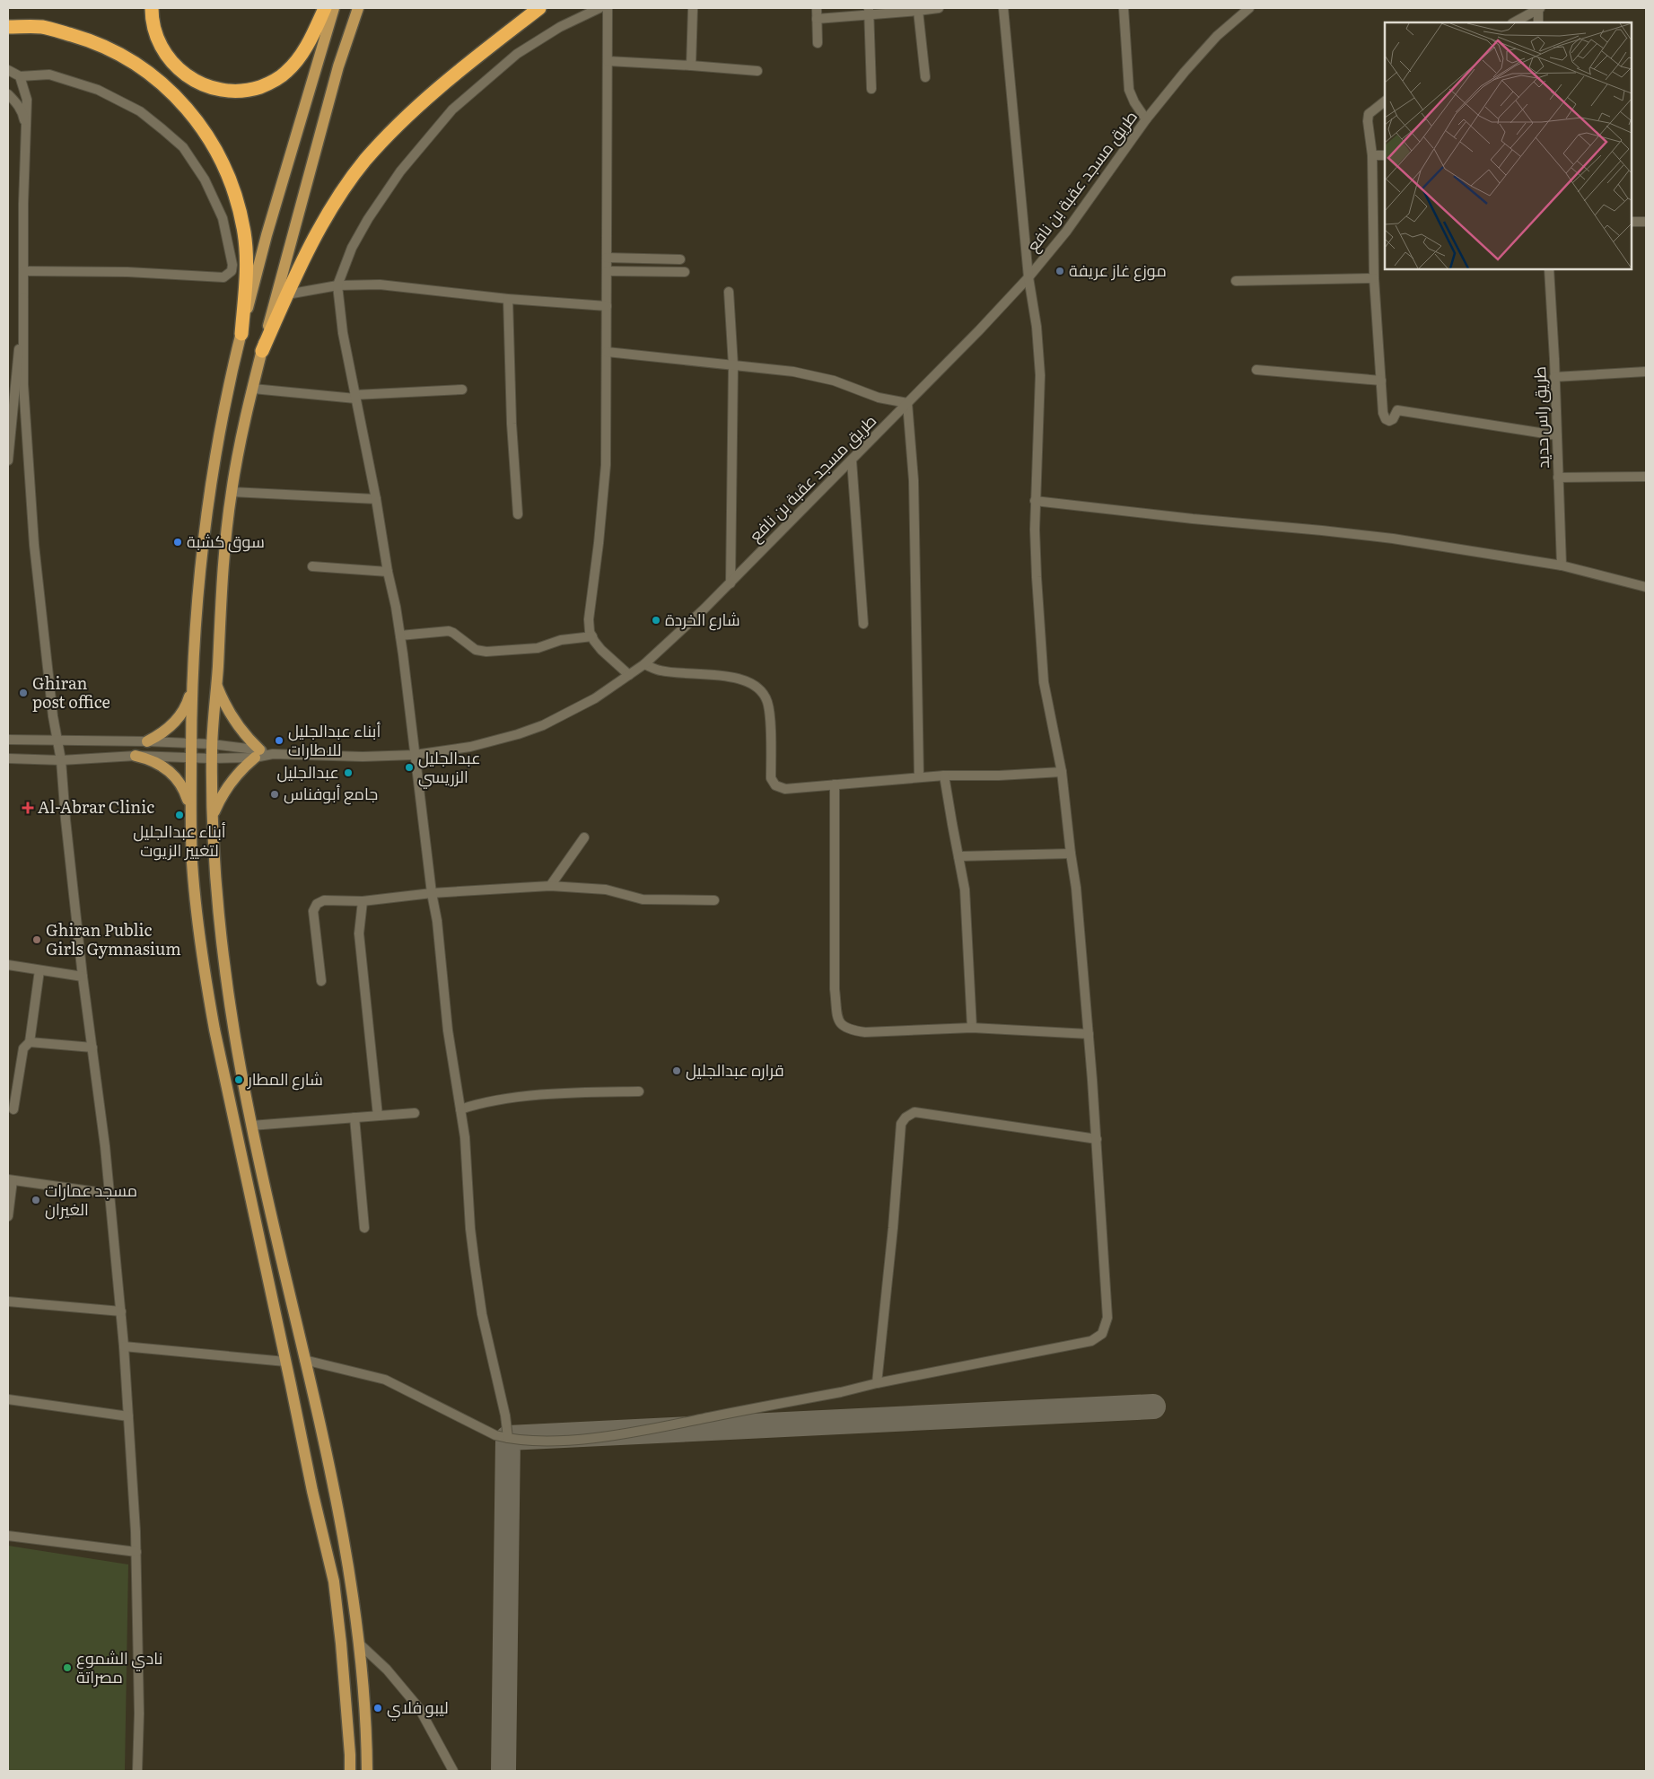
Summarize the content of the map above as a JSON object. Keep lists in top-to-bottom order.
{
  "streets": {
    "street": ["طريق مسجد عقبة بن نافع", "طريق راس حديد"]
  },
  "places": {
    "other": [
      "موزع غاز عريفة",
      "سوق كشبة",
      "شارع الخردة",
      "Ghiran post office",
      "أبناء عبدالجليل للاطارات",
      "عبدالجليل الزريسي",
      "عبدالجليل",
      "جامع أبوفناس",
      "أبناء عبدالجليل لتغيير الزيوت",
      "Ghiran Public Girls Gymnasium",
      "قراره عبدالجليل",
      "شارع المطار",
      "مسجد عمارات الغيران",
      "نادي الشموع مصراتة",
      "ليبو فلاي"
    ],
    "health": ["Al-Abrar Clinic"]
  }
}
